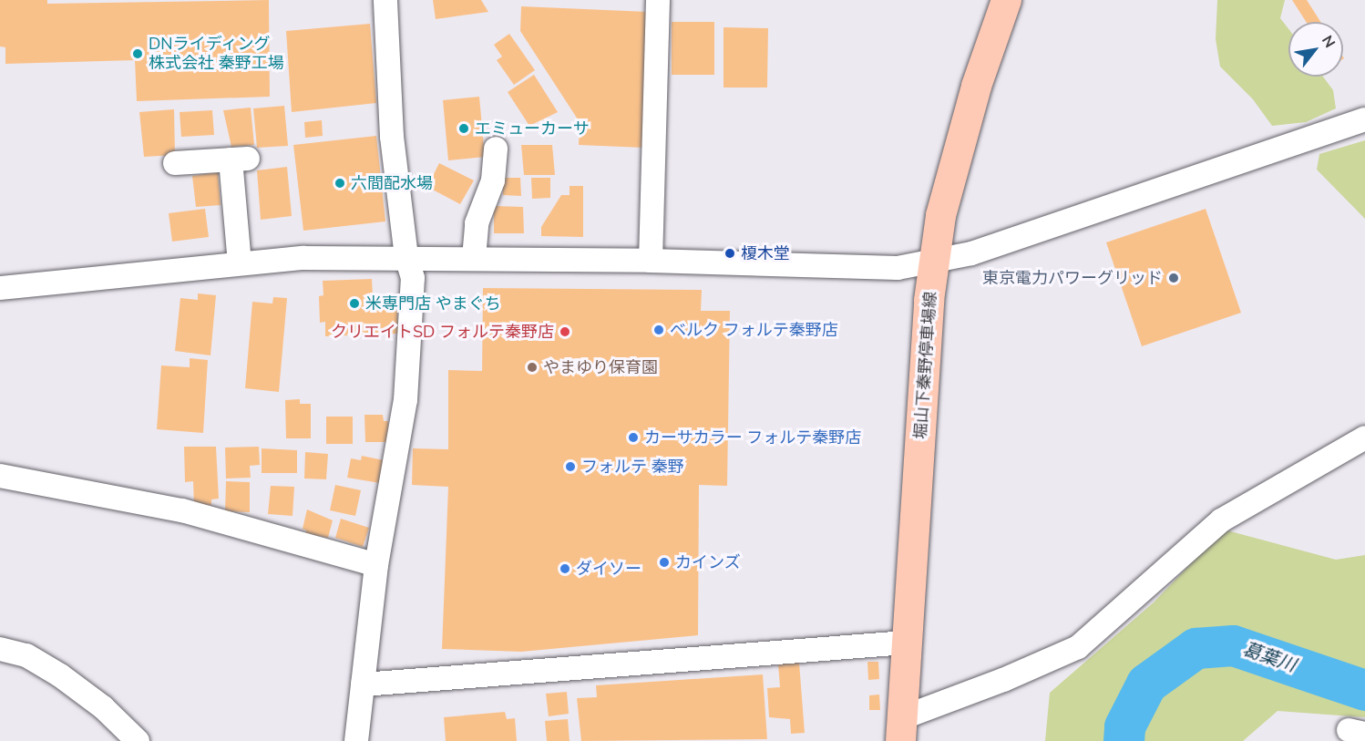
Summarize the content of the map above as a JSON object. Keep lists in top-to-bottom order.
{
  "streets": {
    "main road": ["堀山下秦野停車場線"]
  },
  "water": ["葛葉川"],
  "places": [
    "DNライディング 株式会社 秦野工場",
    "エミューカーサ",
    "六間配水場",
    "榎木堂",
    "東京電力パワーグリッド",
    "米専門店 やまぐち",
    "ベルク フォルテ秦野店",
    "クリエイトSD フォルテ秦野店",
    "やまゆり保育園",
    "カーサカラー フォルテ秦野店",
    "フォルテ 秦野",
    "カインズ",
    "ダイソー"
  ],
  "north": "top right"
}
